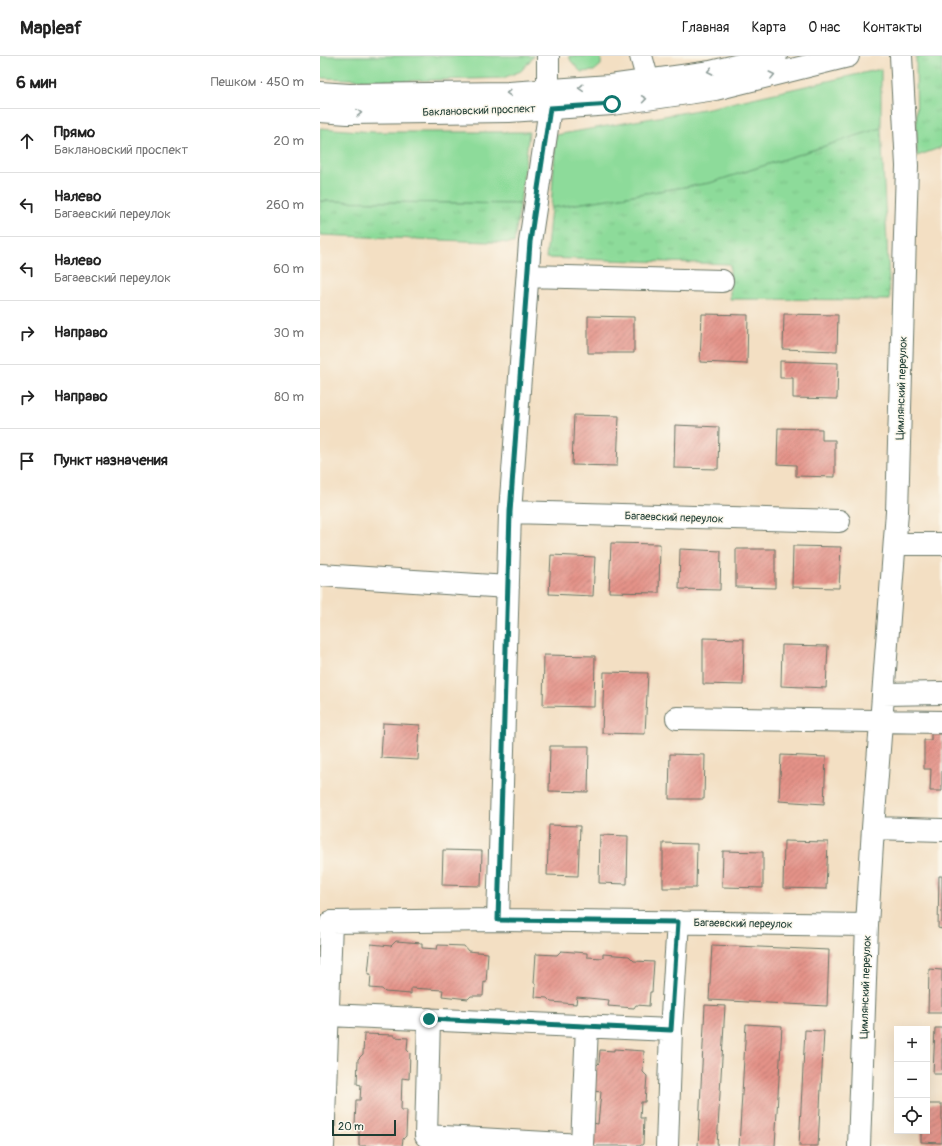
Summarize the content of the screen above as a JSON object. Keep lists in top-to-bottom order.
{
  "streets": {
    "street": ["Баклановский проспект", "Цимлянский переулок", "Багаевский переулок"]
  },
  "crossings": [
    ["Цимлянский переулок", "Багаевский переулок"]
  ],
  "scale_bar": "20 m",
  "page": {
    "header": "Mapleaf",
    "nav": [
      "Главная",
      "Карта",
      "О нас",
      "Контакты"
    ],
    "heading": ["6 мин", "Пешком · 450 m"],
    "list": [
      ["Прямо", "Баклановский проспект", "20 m"],
      ["Налево", "Багаевский переулок", "260 m"],
      ["Налево", "Багаевский переулок", "60 m"],
      ["Направо", "30 m"],
      ["Направо", "80 m"],
      "Пункт назначения"
    ],
    "map_buttons": ["+", "−"],
    "scale": "20 m"
  }
}
